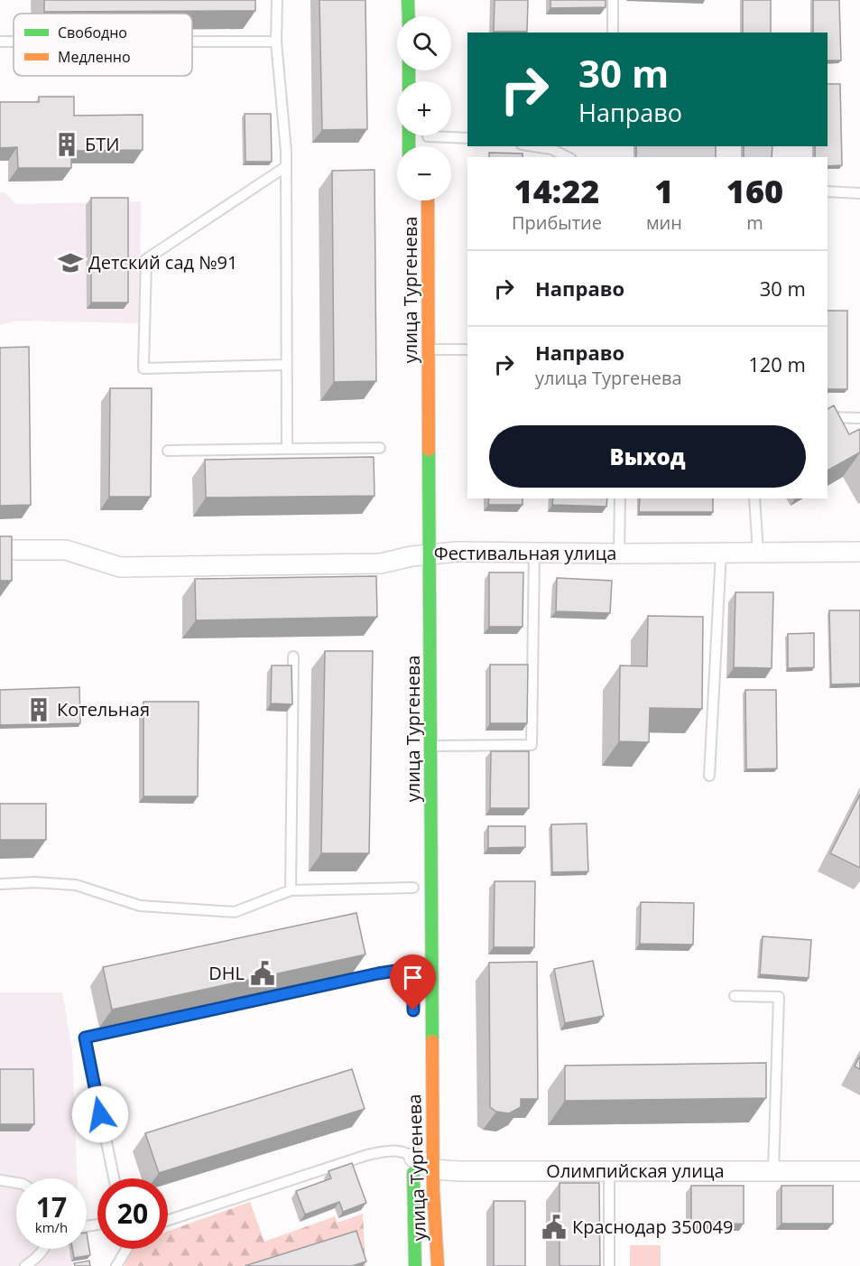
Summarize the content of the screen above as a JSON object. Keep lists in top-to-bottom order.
{
  "streets": {
    "main road": ["улица Тургенева"],
    "street": ["Фестивальная улица", "Олимпийская улица"]
  },
  "crossings": [
    ["улица Тургенева", "Фестивальная улица"],
    ["улица Тургенева", "Олимпийская улица"]
  ],
  "places": {
    "building": ["БТИ", "Котельная"],
    "school or university": ["Детский сад №91"],
    "public building": ["DHL", "Краснодар 350049"]
  },
  "legend": ["Свободно", "Медленно"],
  "page": {
    "map_buttons": ["+", "−"],
    "turn": ["30 m", "Направо"],
    "eta": [
      "14:22",
      "Прибытие",
      "1",
      "мин",
      "160",
      "m"
    ],
    "list": [
      {
        "name": "Направо",
        "value": "30 m"
      },
      {
        "name": "Направо",
        "note": "улица Тургенева",
        "value": "120 m"
      }
    ],
    "buttons": "Выход",
    "speed": "17 km/h",
    "limit": "20"
  }
}
